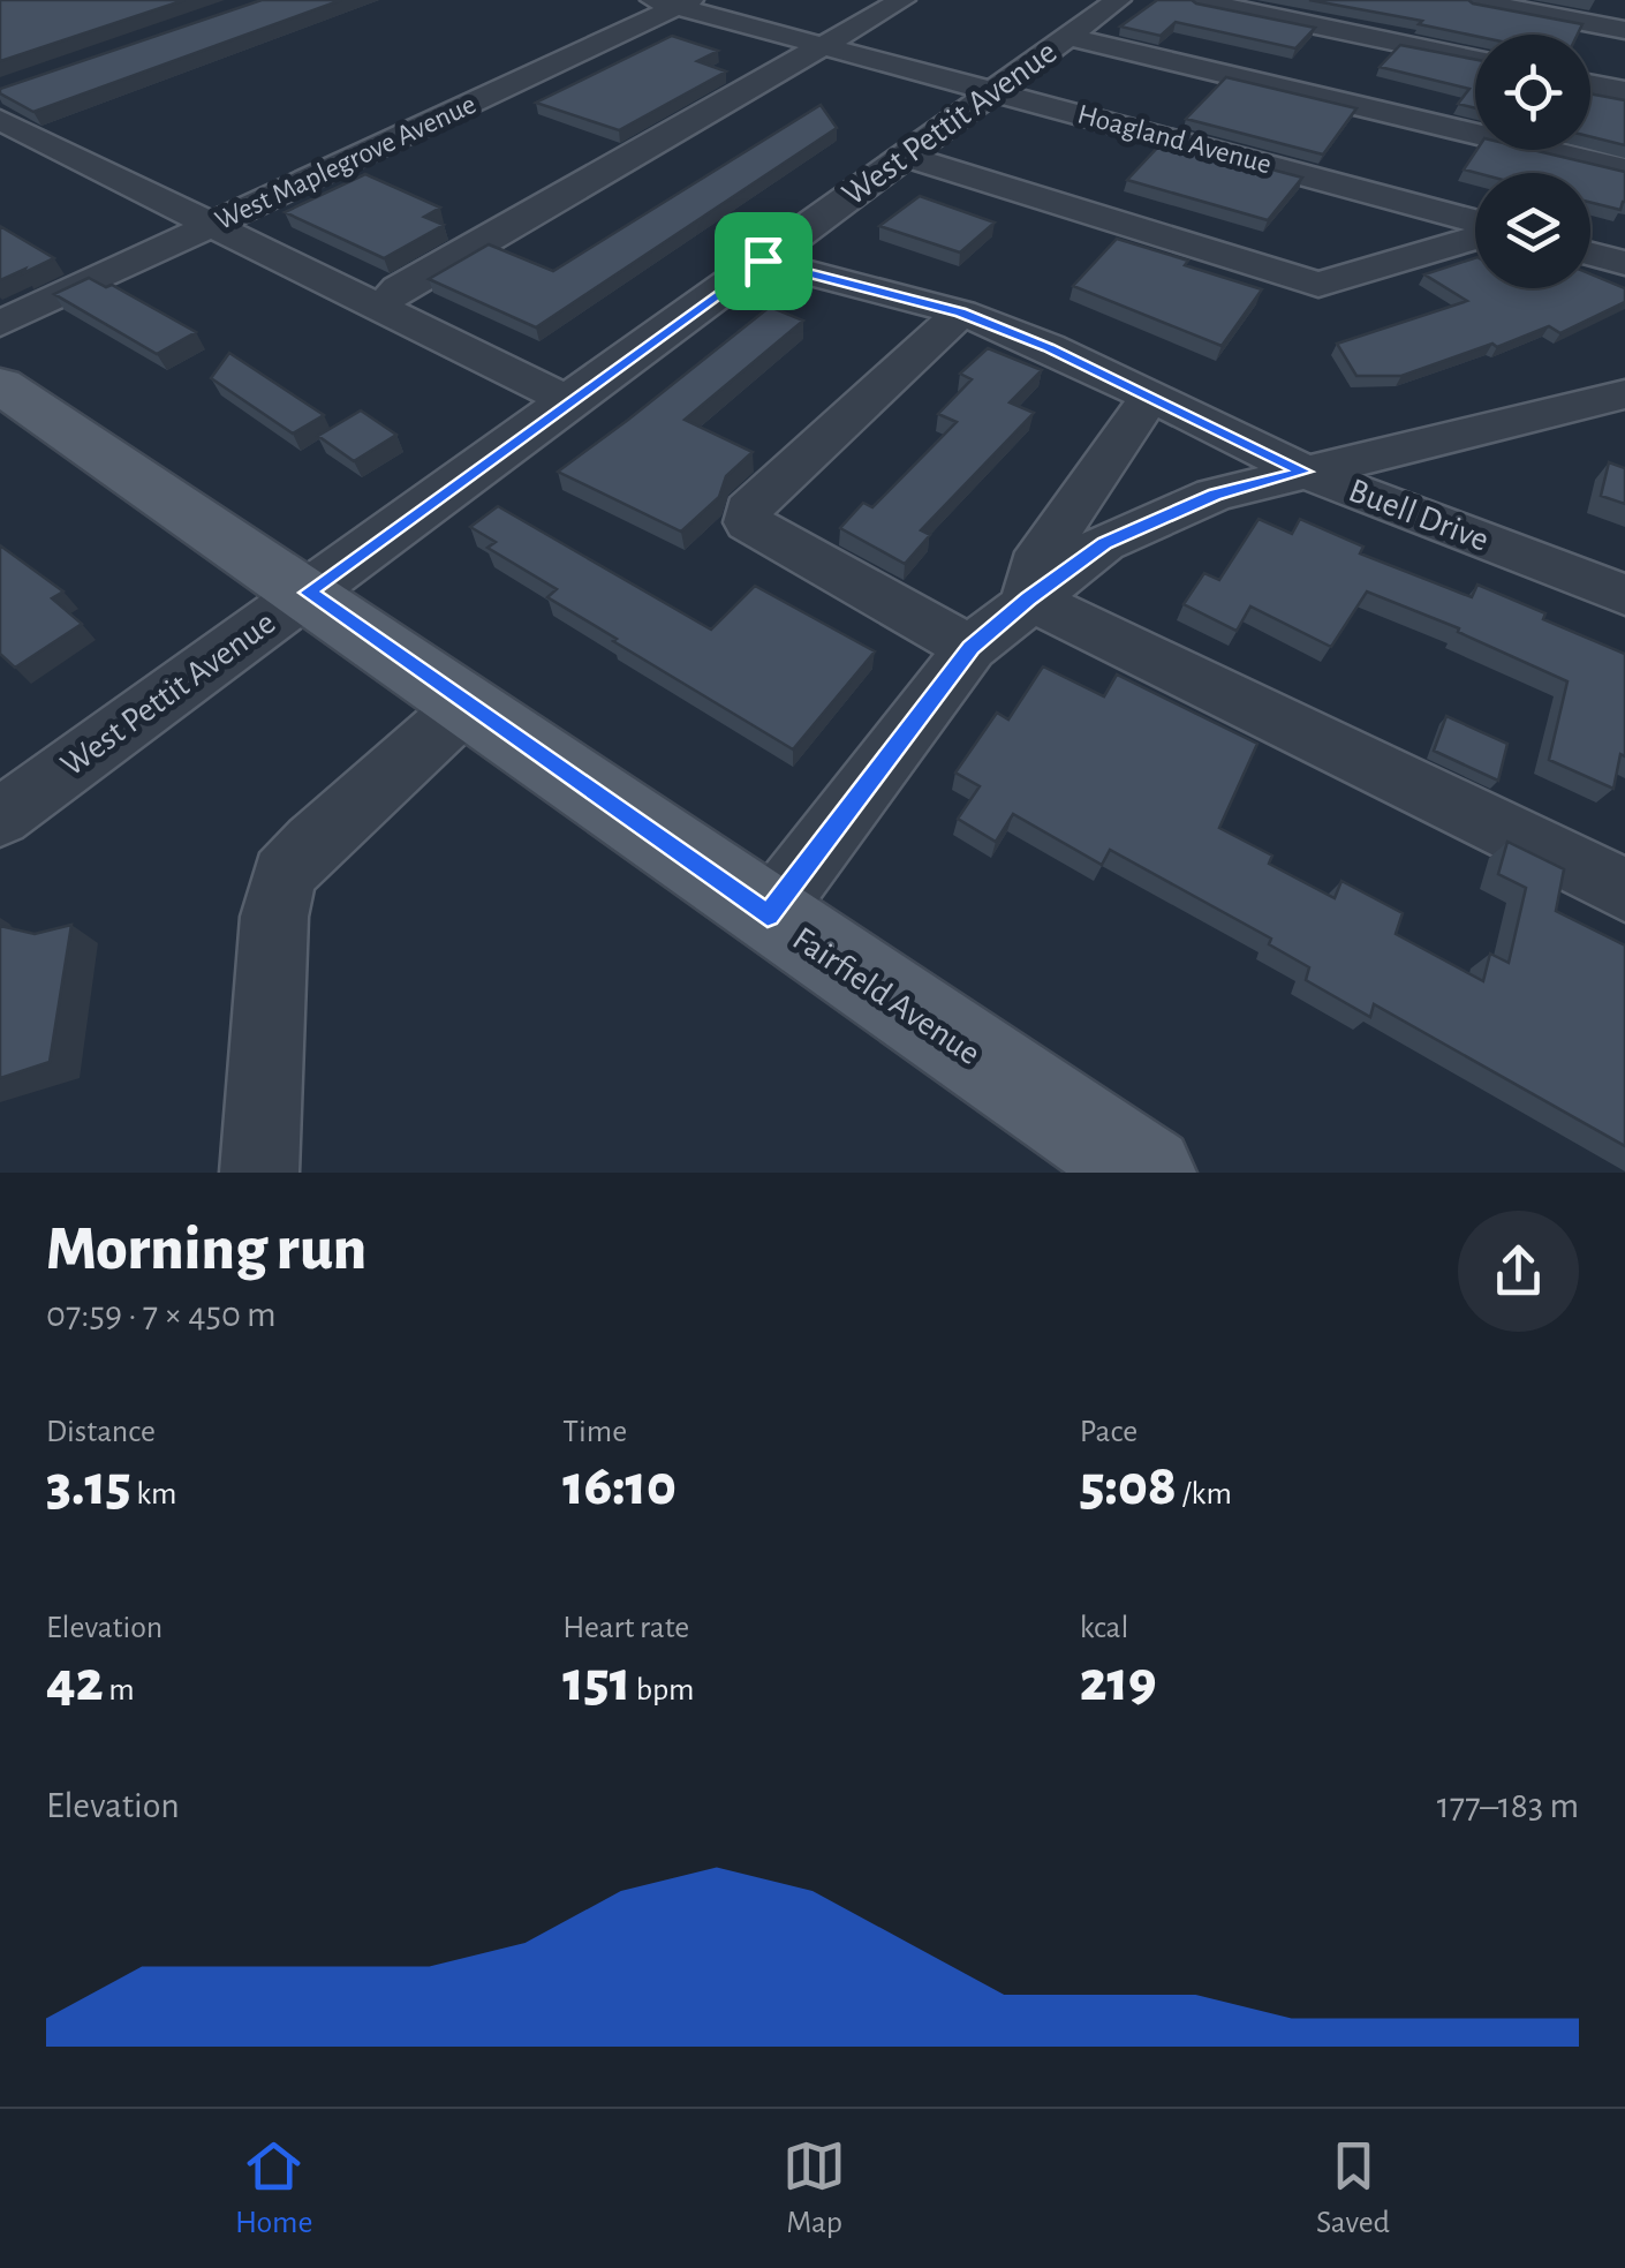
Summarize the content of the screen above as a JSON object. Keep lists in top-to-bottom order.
{
  "streets": {
    "main road": ["Fairfield Avenue"],
    "street": [
      "West Pettit Avenue",
      "Hoagland Avenue",
      "West Maplegrove Avenue",
      "Buell Drive"
    ]
  },
  "crossings": [
    ["West Pettit Avenue", "Hoagland Avenue"],
    ["West Pettit Avenue", "Buell Drive"],
    ["West Pettit Avenue", "Fairfield Avenue"],
    ["Hoagland Avenue", "West Maplegrove Avenue"]
  ],
  "page": {
    "heading": ["Morning run", "07:59 · 7 × 450 m"],
    "stats": [
      ["Distance", "3.15 km"],
      ["Time", "16:10"],
      ["Pace", "5:08 /km"],
      ["Elevation", "42 m"],
      ["Heart rate", "151 bpm"],
      ["kcal", "219"]
    ],
    "chart": ["Elevation", "177–183 m"],
    "tabs": ["Home", "Map", "Saved"]
  }
}
